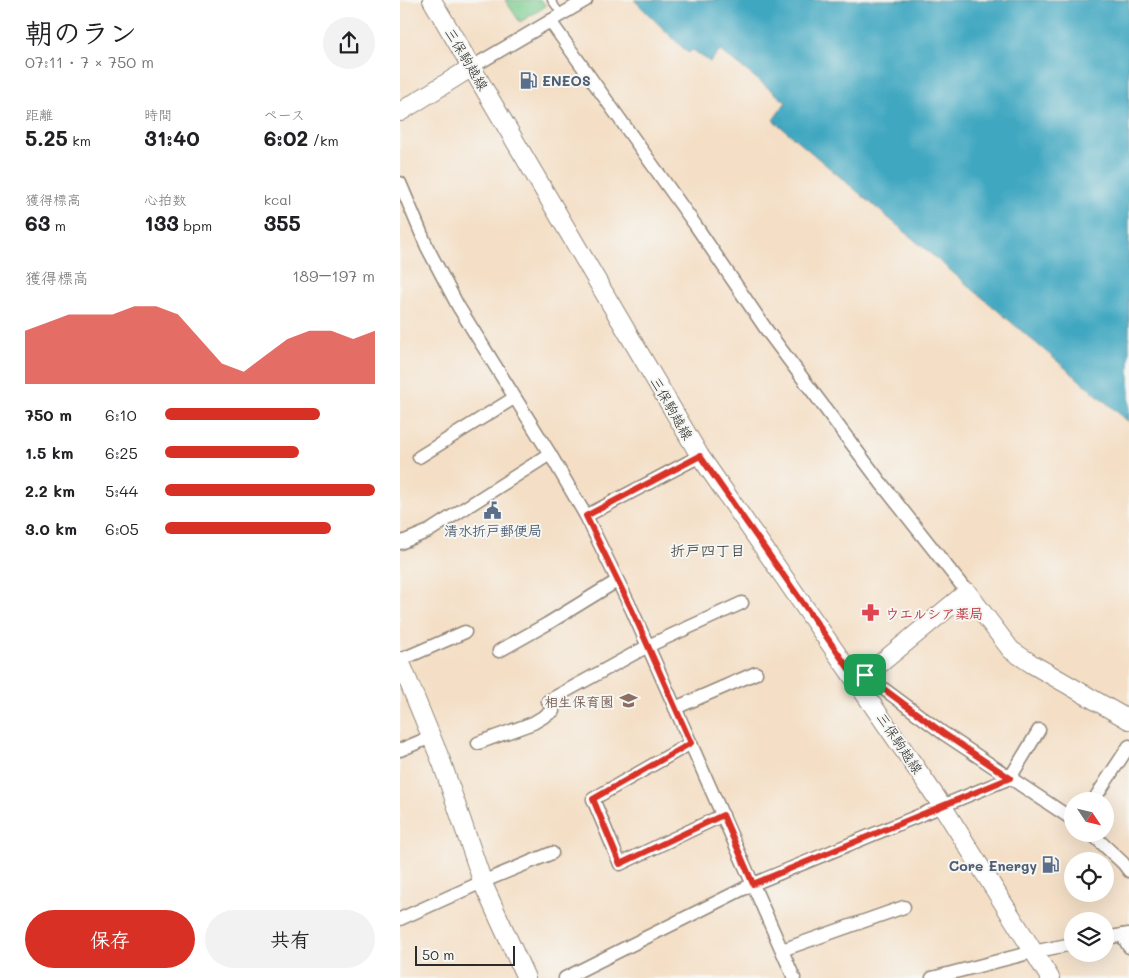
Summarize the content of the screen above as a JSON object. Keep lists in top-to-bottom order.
{
  "streets": {
    "main road": ["三保駒越線"]
  },
  "districts": ["折戸四丁目"],
  "places": {
    "fuel station": ["ENEOS", "Core Energy"],
    "public building": ["清水折戸郵便局"],
    "pharmacy": ["ウエルシア薬局"],
    "school or university": ["相生保育園"]
  },
  "scale_bar": "50 m",
  "north": "bottom right",
  "page": {
    "heading": ["朝のラン", "07:11 · 7 × 750 m"],
    "stats": [
      ["距離", "5.25 km"],
      ["時間", "31:40"],
      ["ペース", "6:02 /km"],
      ["獲得標高", "63 m"],
      ["心拍数", "133 bpm"],
      ["kcal", "355"]
    ],
    "chart": ["獲得標高", "189–197 m"],
    "list": [
      {
        "name": "750 m",
        "note": "6:10"
      },
      {
        "name": "1.5 km",
        "note": "6:25"
      },
      {
        "name": "2.2 km",
        "note": "5:44"
      },
      {
        "name": "3.0 km",
        "note": "6:05"
      }
    ],
    "buttons": ["保存", "共有"],
    "scale": "50 m"
  }
}
